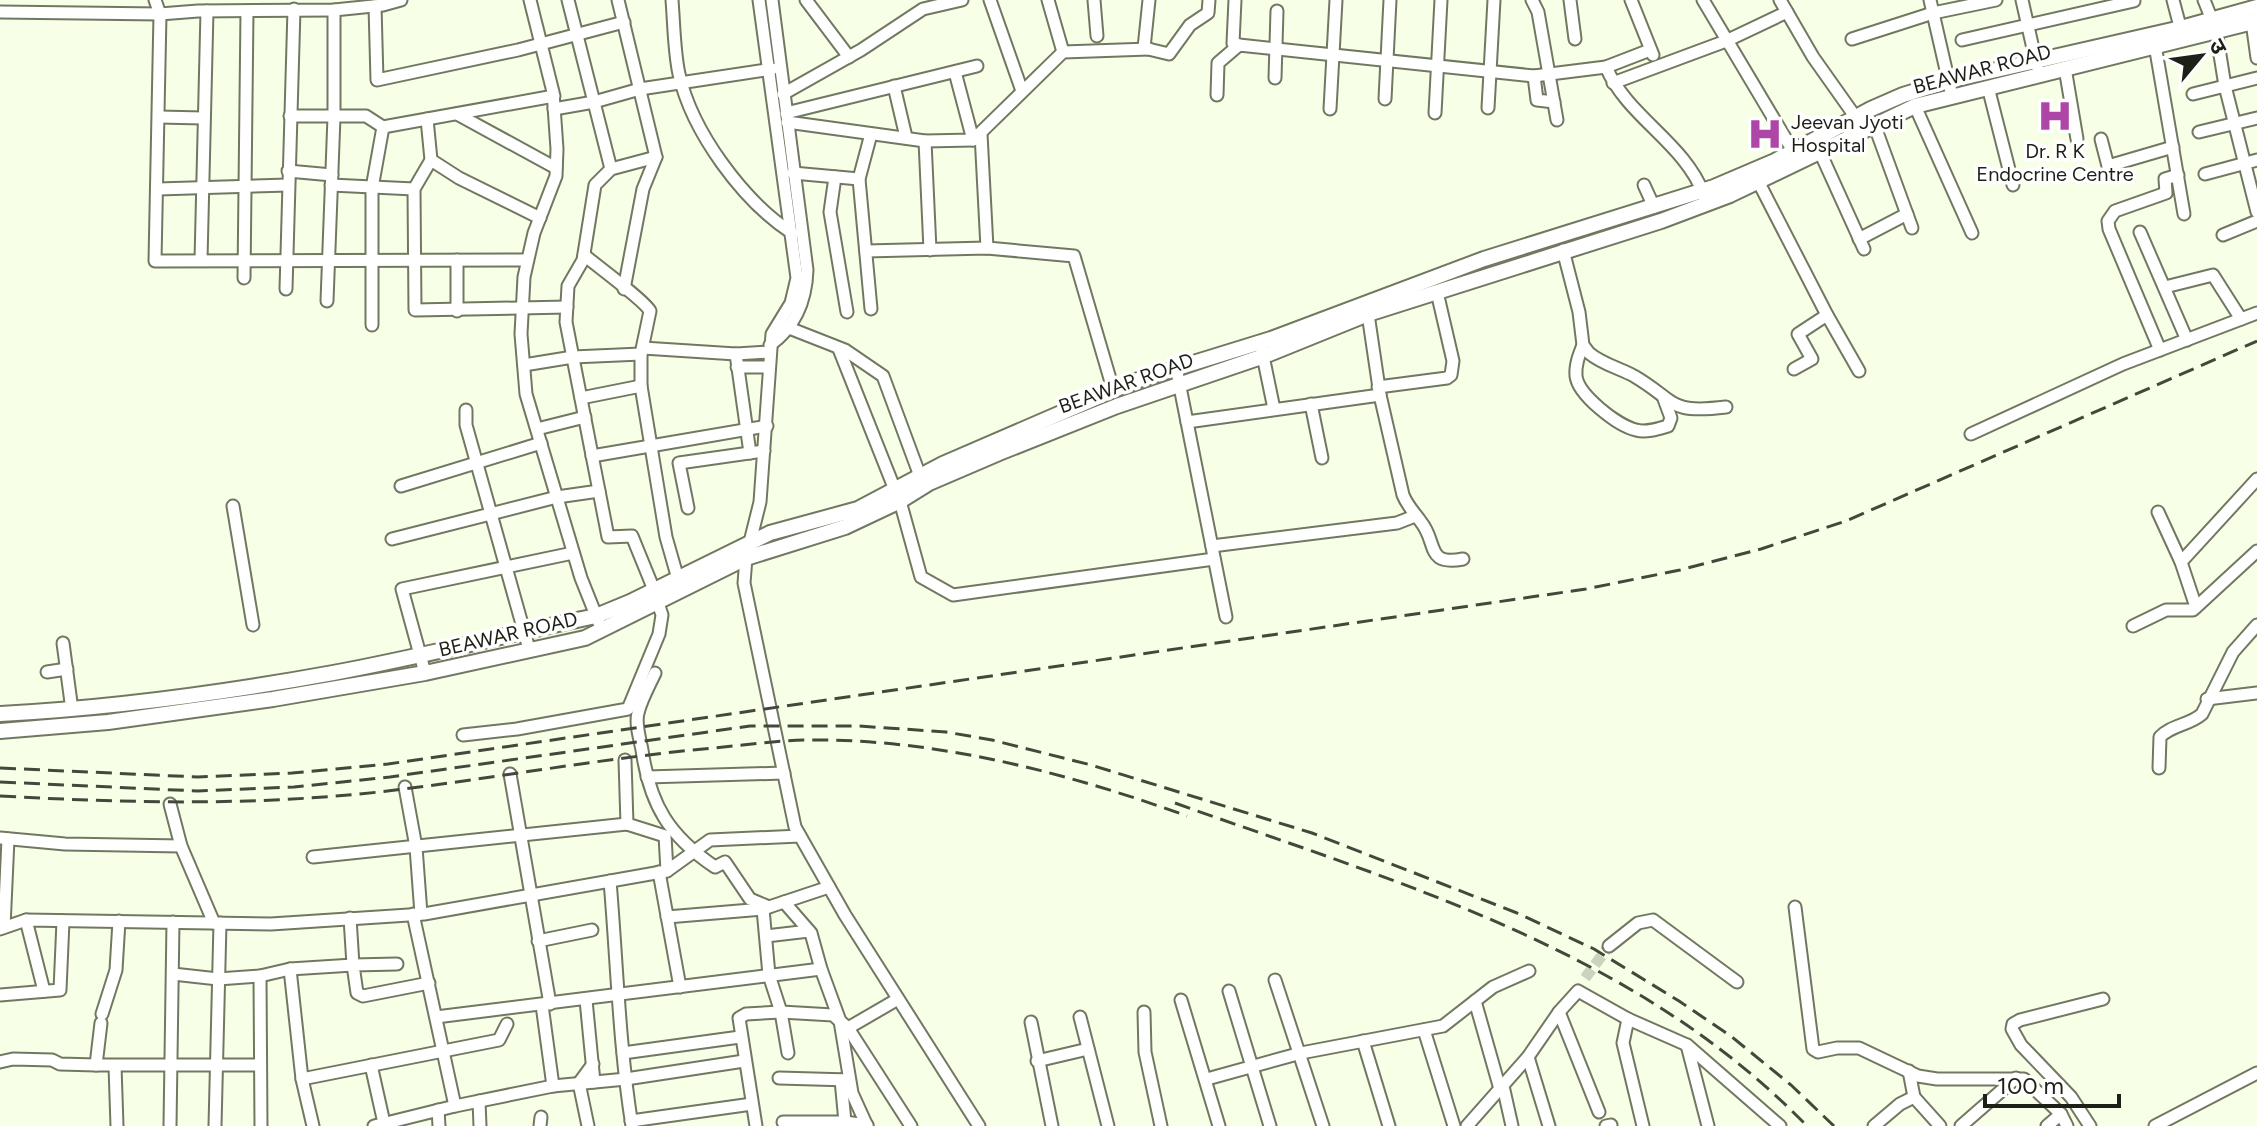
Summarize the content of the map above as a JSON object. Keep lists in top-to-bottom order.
{
  "streets": {
    "main road": ["BEAWAR ROAD"]
  },
  "places": {
    "hospital": ["Dr. R K Endocrine Centre", "Jeevan Jyoti Hospital"]
  },
  "scale_bar": "100 m",
  "north": "top right"
}
